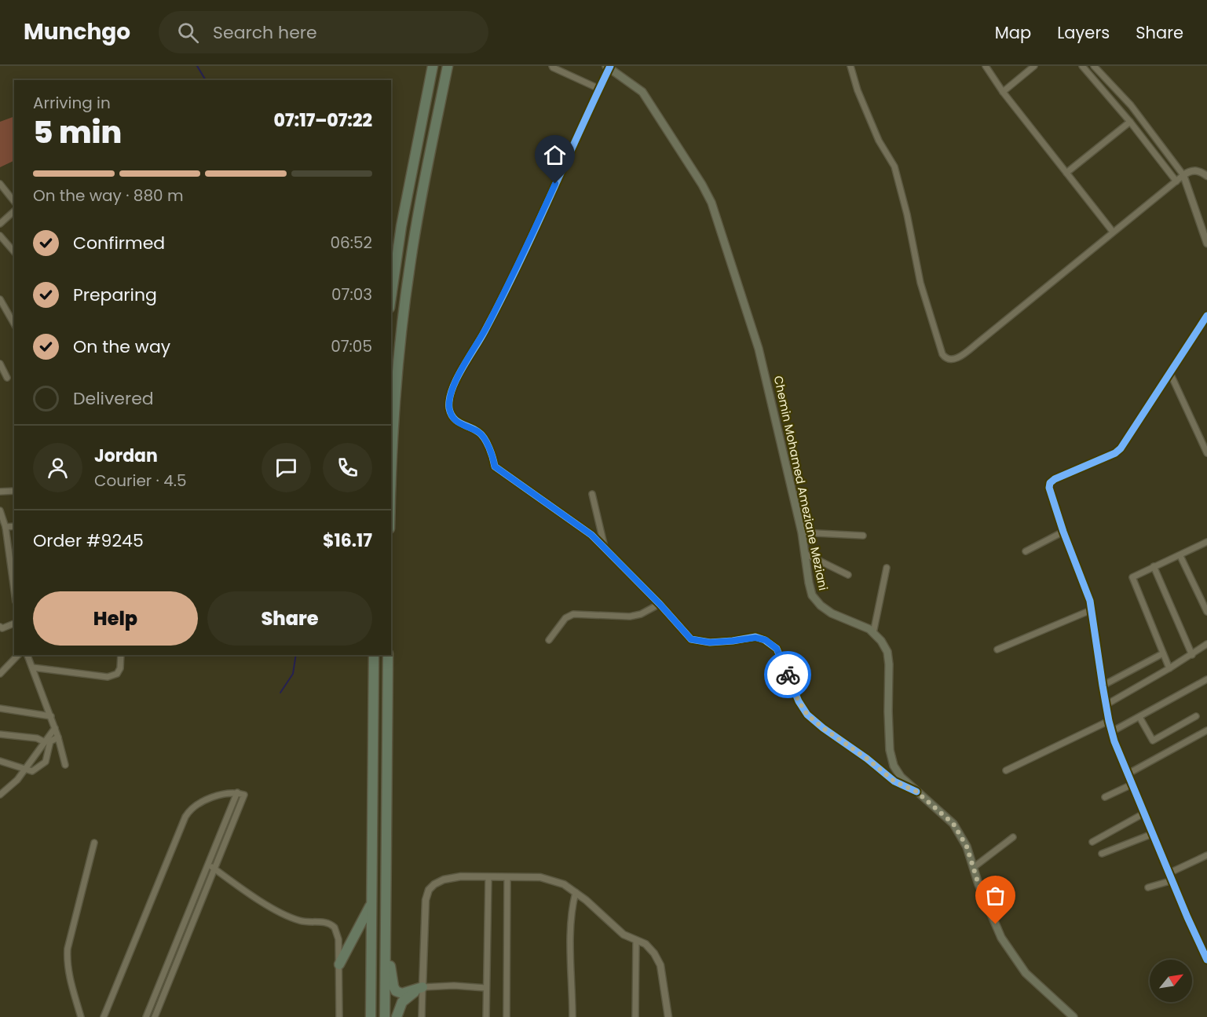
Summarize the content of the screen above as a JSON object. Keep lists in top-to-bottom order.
{
  "streets": {
    "main road": ["Chemin Mohamed Ameziane Meziani"]
  },
  "north": "top right",
  "page": {
    "header": "Munchgo",
    "search": "Search here",
    "nav": ["Map", "Layers", "Share"],
    "heading": ["5 min", "Arriving in", "07:17–07:22"],
    "panel": [
      "Jordan",
      "Courier · 4.5",
      "Order #9245",
      "$16.17"
    ],
    "bar": "On the way · 880 m",
    "list": [
      ["Confirmed", "06:52"],
      ["Preparing", "07:03"],
      ["On the way", "07:05"],
      "Delivered"
    ],
    "buttons": ["Help", "Share"]
  }
}
